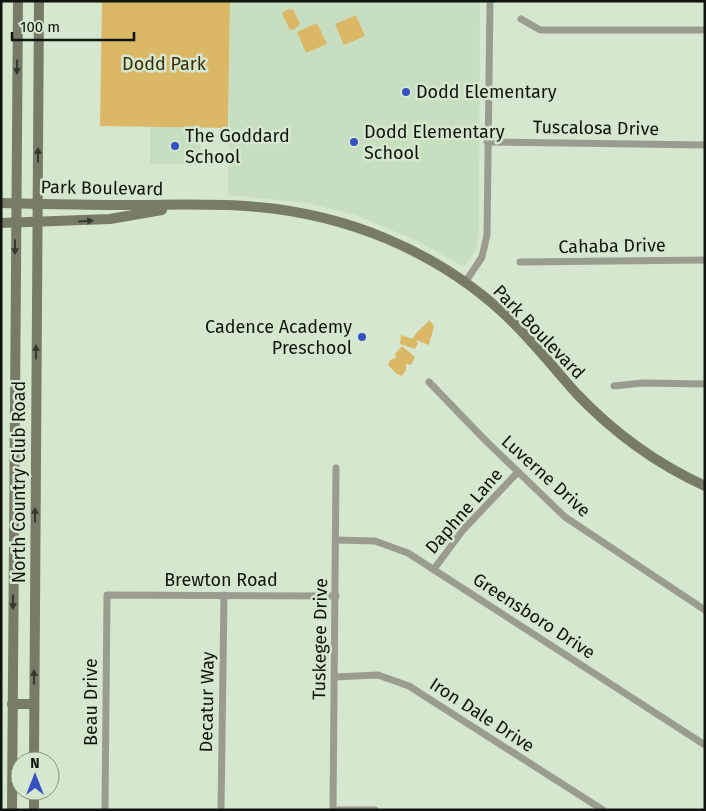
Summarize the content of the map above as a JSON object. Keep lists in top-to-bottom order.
{
  "streets": {
    "main road": ["Park Boulevard", "North Country Club Road"],
    "street": [
      "Tuscalosa Drive",
      "Cahaba Drive",
      "Luverne Drive",
      "Daphne Lane",
      "Brewton Road",
      "Greensboro Drive",
      "Tuskegee Drive",
      "Beau Drive",
      "Decatur Way",
      "Iron Dale Drive"
    ]
  },
  "crossings": [
    ["Park Boulevard", "North Country Club Road"],
    ["Luverne Drive", "Daphne Lane"],
    ["Daphne Lane", "Greensboro Drive"],
    ["Brewton Road", "Tuskegee Drive"],
    ["Brewton Road", "Beau Drive"],
    ["Brewton Road", "Decatur Way"],
    ["Greensboro Drive", "Tuskegee Drive"],
    ["Tuskegee Drive", "Iron Dale Drive"]
  ],
  "parks": ["Dodd Park"],
  "places": [
    "Dodd Elementary",
    "Dodd Elementary School",
    "The Goddard School",
    "Cadence Academy Preschool"
  ],
  "scale_bar": "100 m",
  "north": "top"
}
